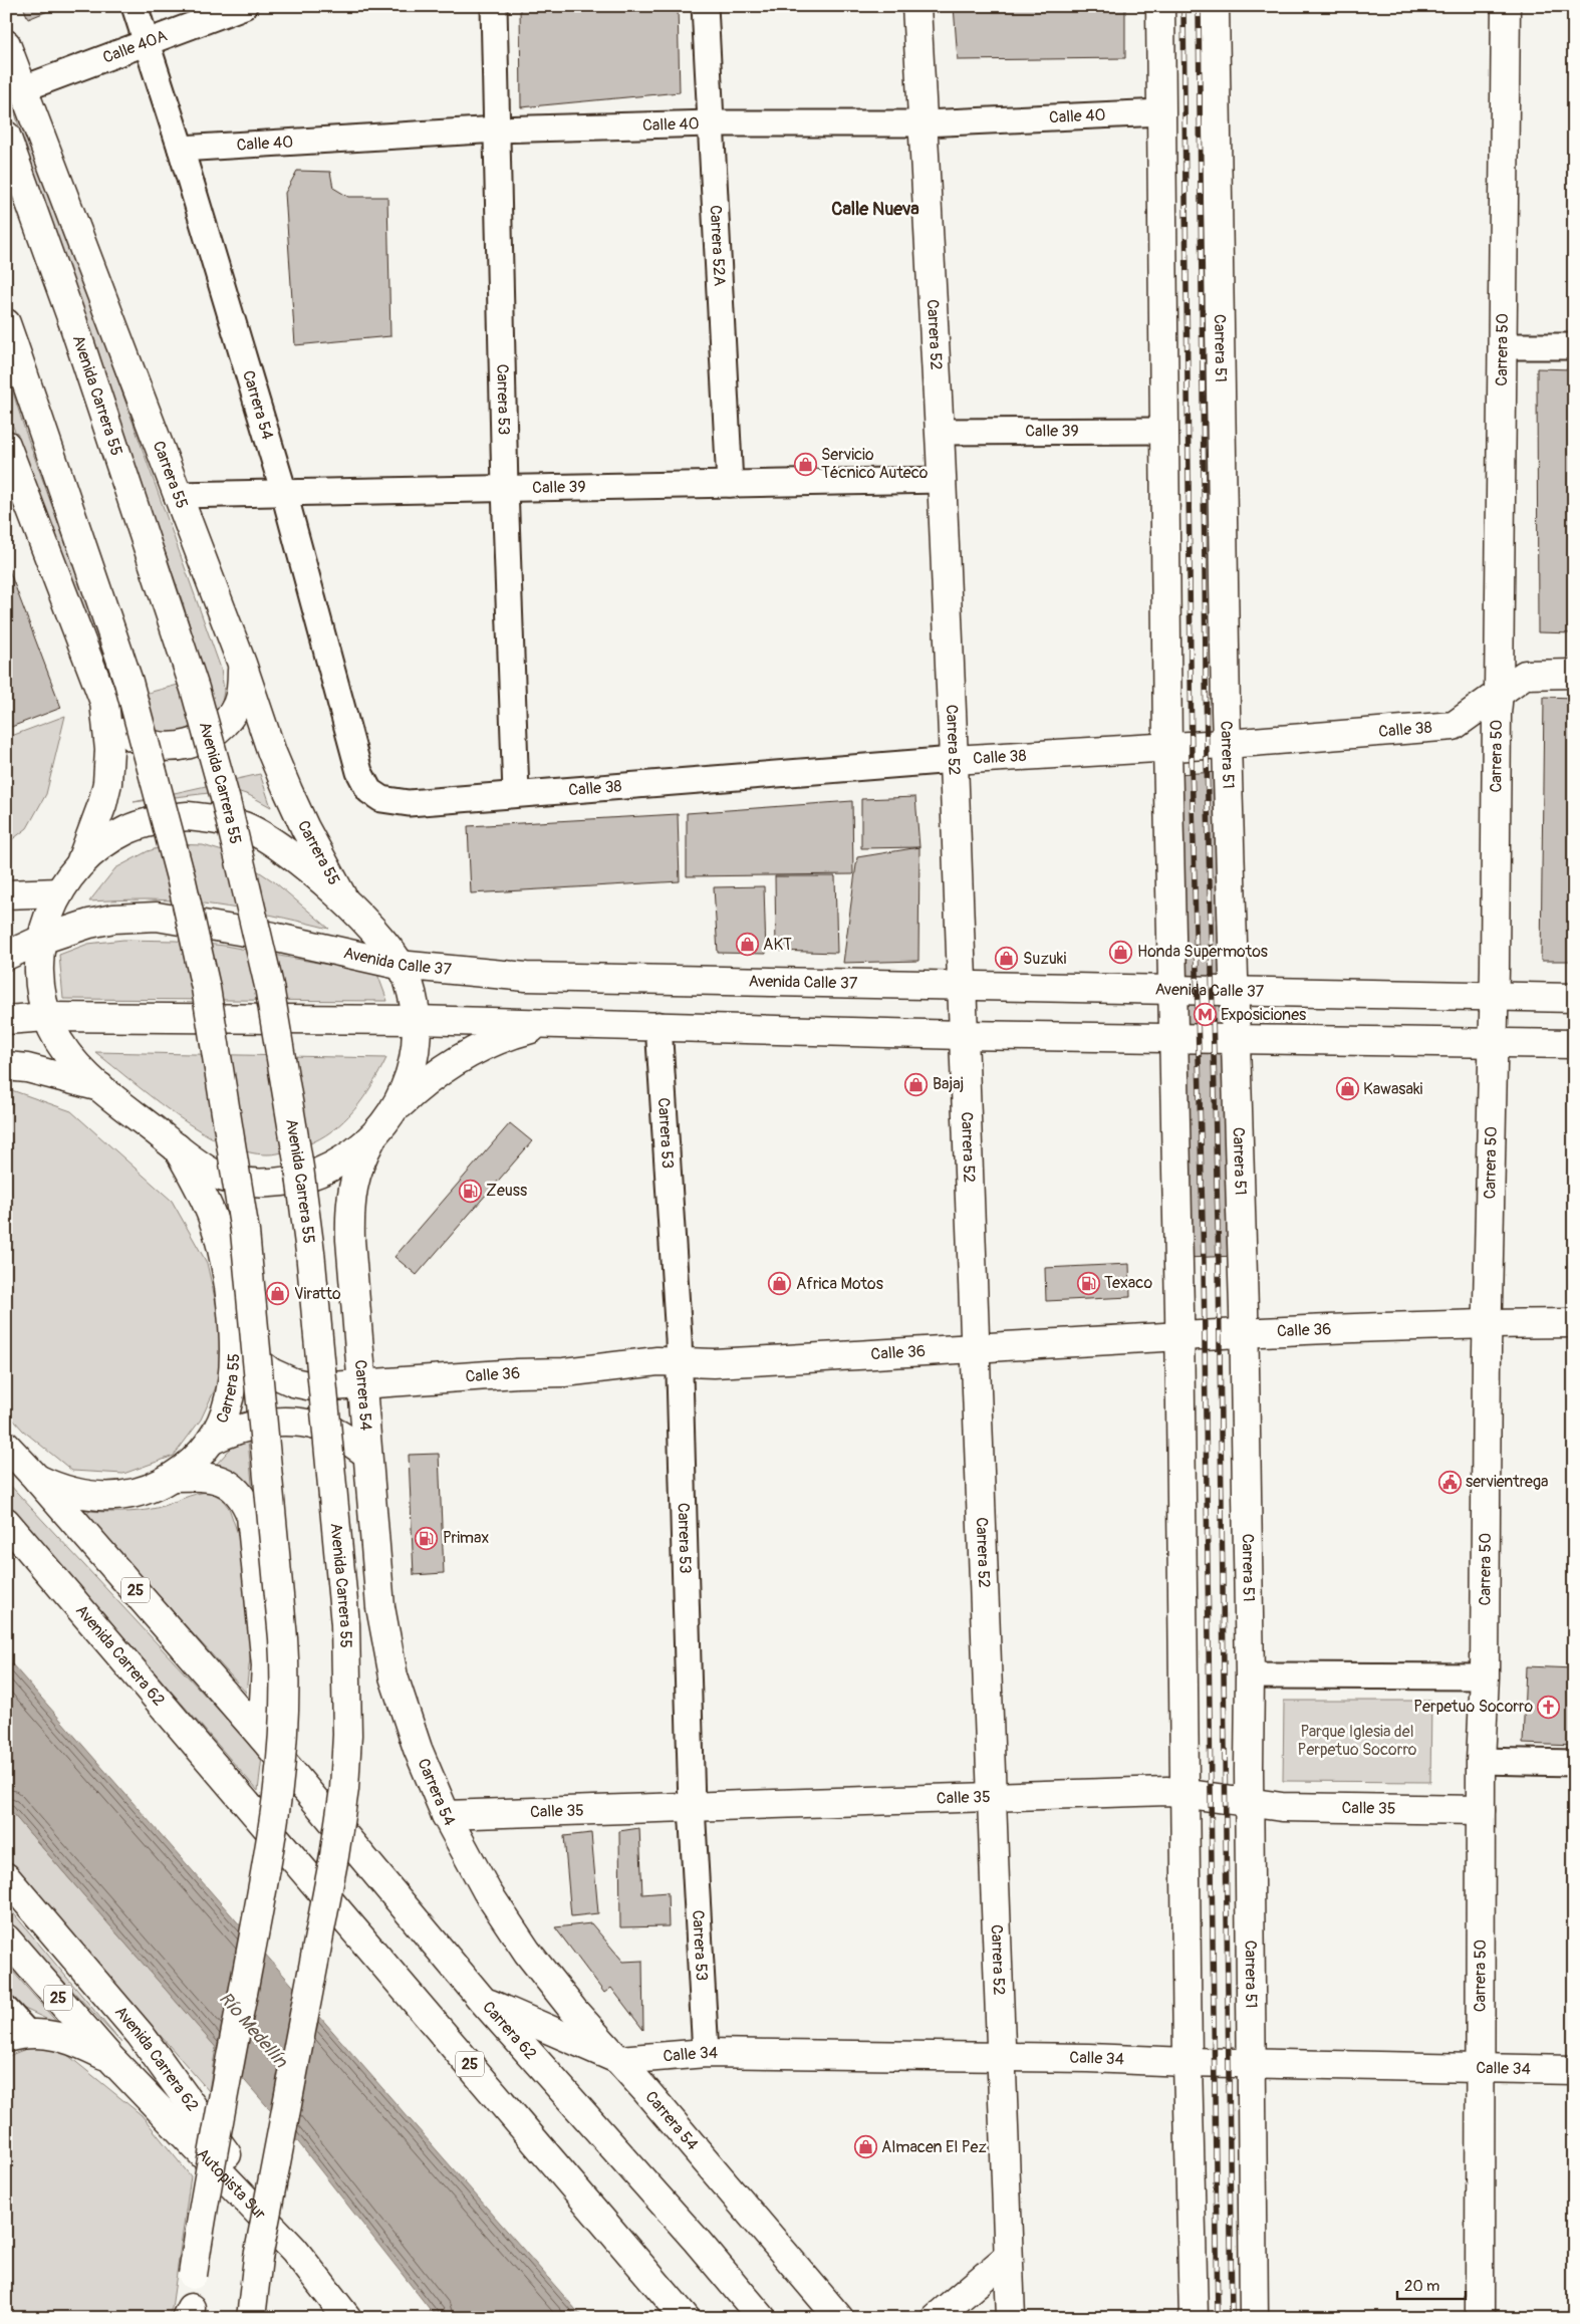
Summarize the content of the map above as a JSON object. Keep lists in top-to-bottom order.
{
  "streets": {
    "main road": [
      "Carrera 52",
      "Carrera 51",
      "Carrera 50",
      "Avenida Carrera 55",
      "Carrera 54",
      "Carrera 55",
      "Calle 38",
      "Avenida Calle 37",
      "Calle 36",
      "25",
      "Avenida Carrera 62",
      "Calle 35",
      "Carrera 62",
      "Calle 34",
      "Autopista Sur"
    ],
    "street": [
      "Calle 40A",
      "Calle 40",
      "Carrera 52A",
      "Carrera 53",
      "Calle 39"
    ]
  },
  "crossings": [
    ["Calle 40A", "Carrera 54"],
    ["Calle 40A", "Carrera 55"],
    ["Calle 40", "Carrera 52A"],
    ["Calle 40", "Carrera 52"],
    ["Calle 40", "Carrera 53"],
    ["Calle 40", "Carrera 54"],
    ["Carrera 52A", "Calle 39"],
    ["Carrera 52", "Calle 39"],
    ["Carrera 52", "Calle 38"],
    ["Carrera 52", "Avenida Calle 37"],
    ["Carrera 52", "Calle 36"],
    ["Carrera 52", "Calle 35"],
    ["Carrera 52", "Calle 34"],
    ["Carrera 51", "Calle 38"],
    ["Carrera 51", "Avenida Calle 37"],
    ["Carrera 51", "Calle 36"],
    ["Carrera 51", "Calle 35"],
    ["Carrera 51", "Calle 34"],
    ["Carrera 50", "Calle 38"],
    ["Carrera 50", "Avenida Calle 37"],
    ["Carrera 50", "Calle 36"],
    ["Carrera 50", "Calle 35"],
    ["Carrera 50", "Calle 34"],
    ["Carrera 53", "Calle 39"],
    ["Carrera 53", "Calle 38"],
    ["Carrera 53", "Calle 36"],
    ["Carrera 53", "Calle 35"],
    ["Carrera 53", "Calle 34"],
    ["Carrera 54", "Calle 39"],
    ["Carrera 54", "Calle 38"],
    ["Carrera 54", "Calle 36"],
    ["Carrera 54", "Calle 35"],
    ["Carrera 54", "Calle 34"],
    ["Calle 39", "Carrera 55"],
    ["Carrera 55", "Calle 36"],
    ["Carrera 55", "25"],
    ["25", "Carrera 62"],
    ["25", "Autopista Sur"],
    ["Avenida Carrera 62", "Autopista Sur"]
  ],
  "districts": ["Calle Nueva"],
  "water": ["Río Medellín"],
  "parks": ["Parque Iglesia del Perpetuo Socorro"],
  "places": {
    "shop": [
      "Servicio Técnico Auteco",
      "AKT",
      "Honda Supermotos",
      "Suzuki",
      "Bajaj",
      "Kawasaki",
      "Africa Motos",
      "Viratto",
      "Almacen El Pez"
    ],
    "metro station": ["Exposiciones"],
    "fuel station": ["Zeuss", "Texaco", "Primax"],
    "public building": ["servientrega"],
    "church": ["Perpetuo Socorro"]
  },
  "scale_bar": "20 m"
}
